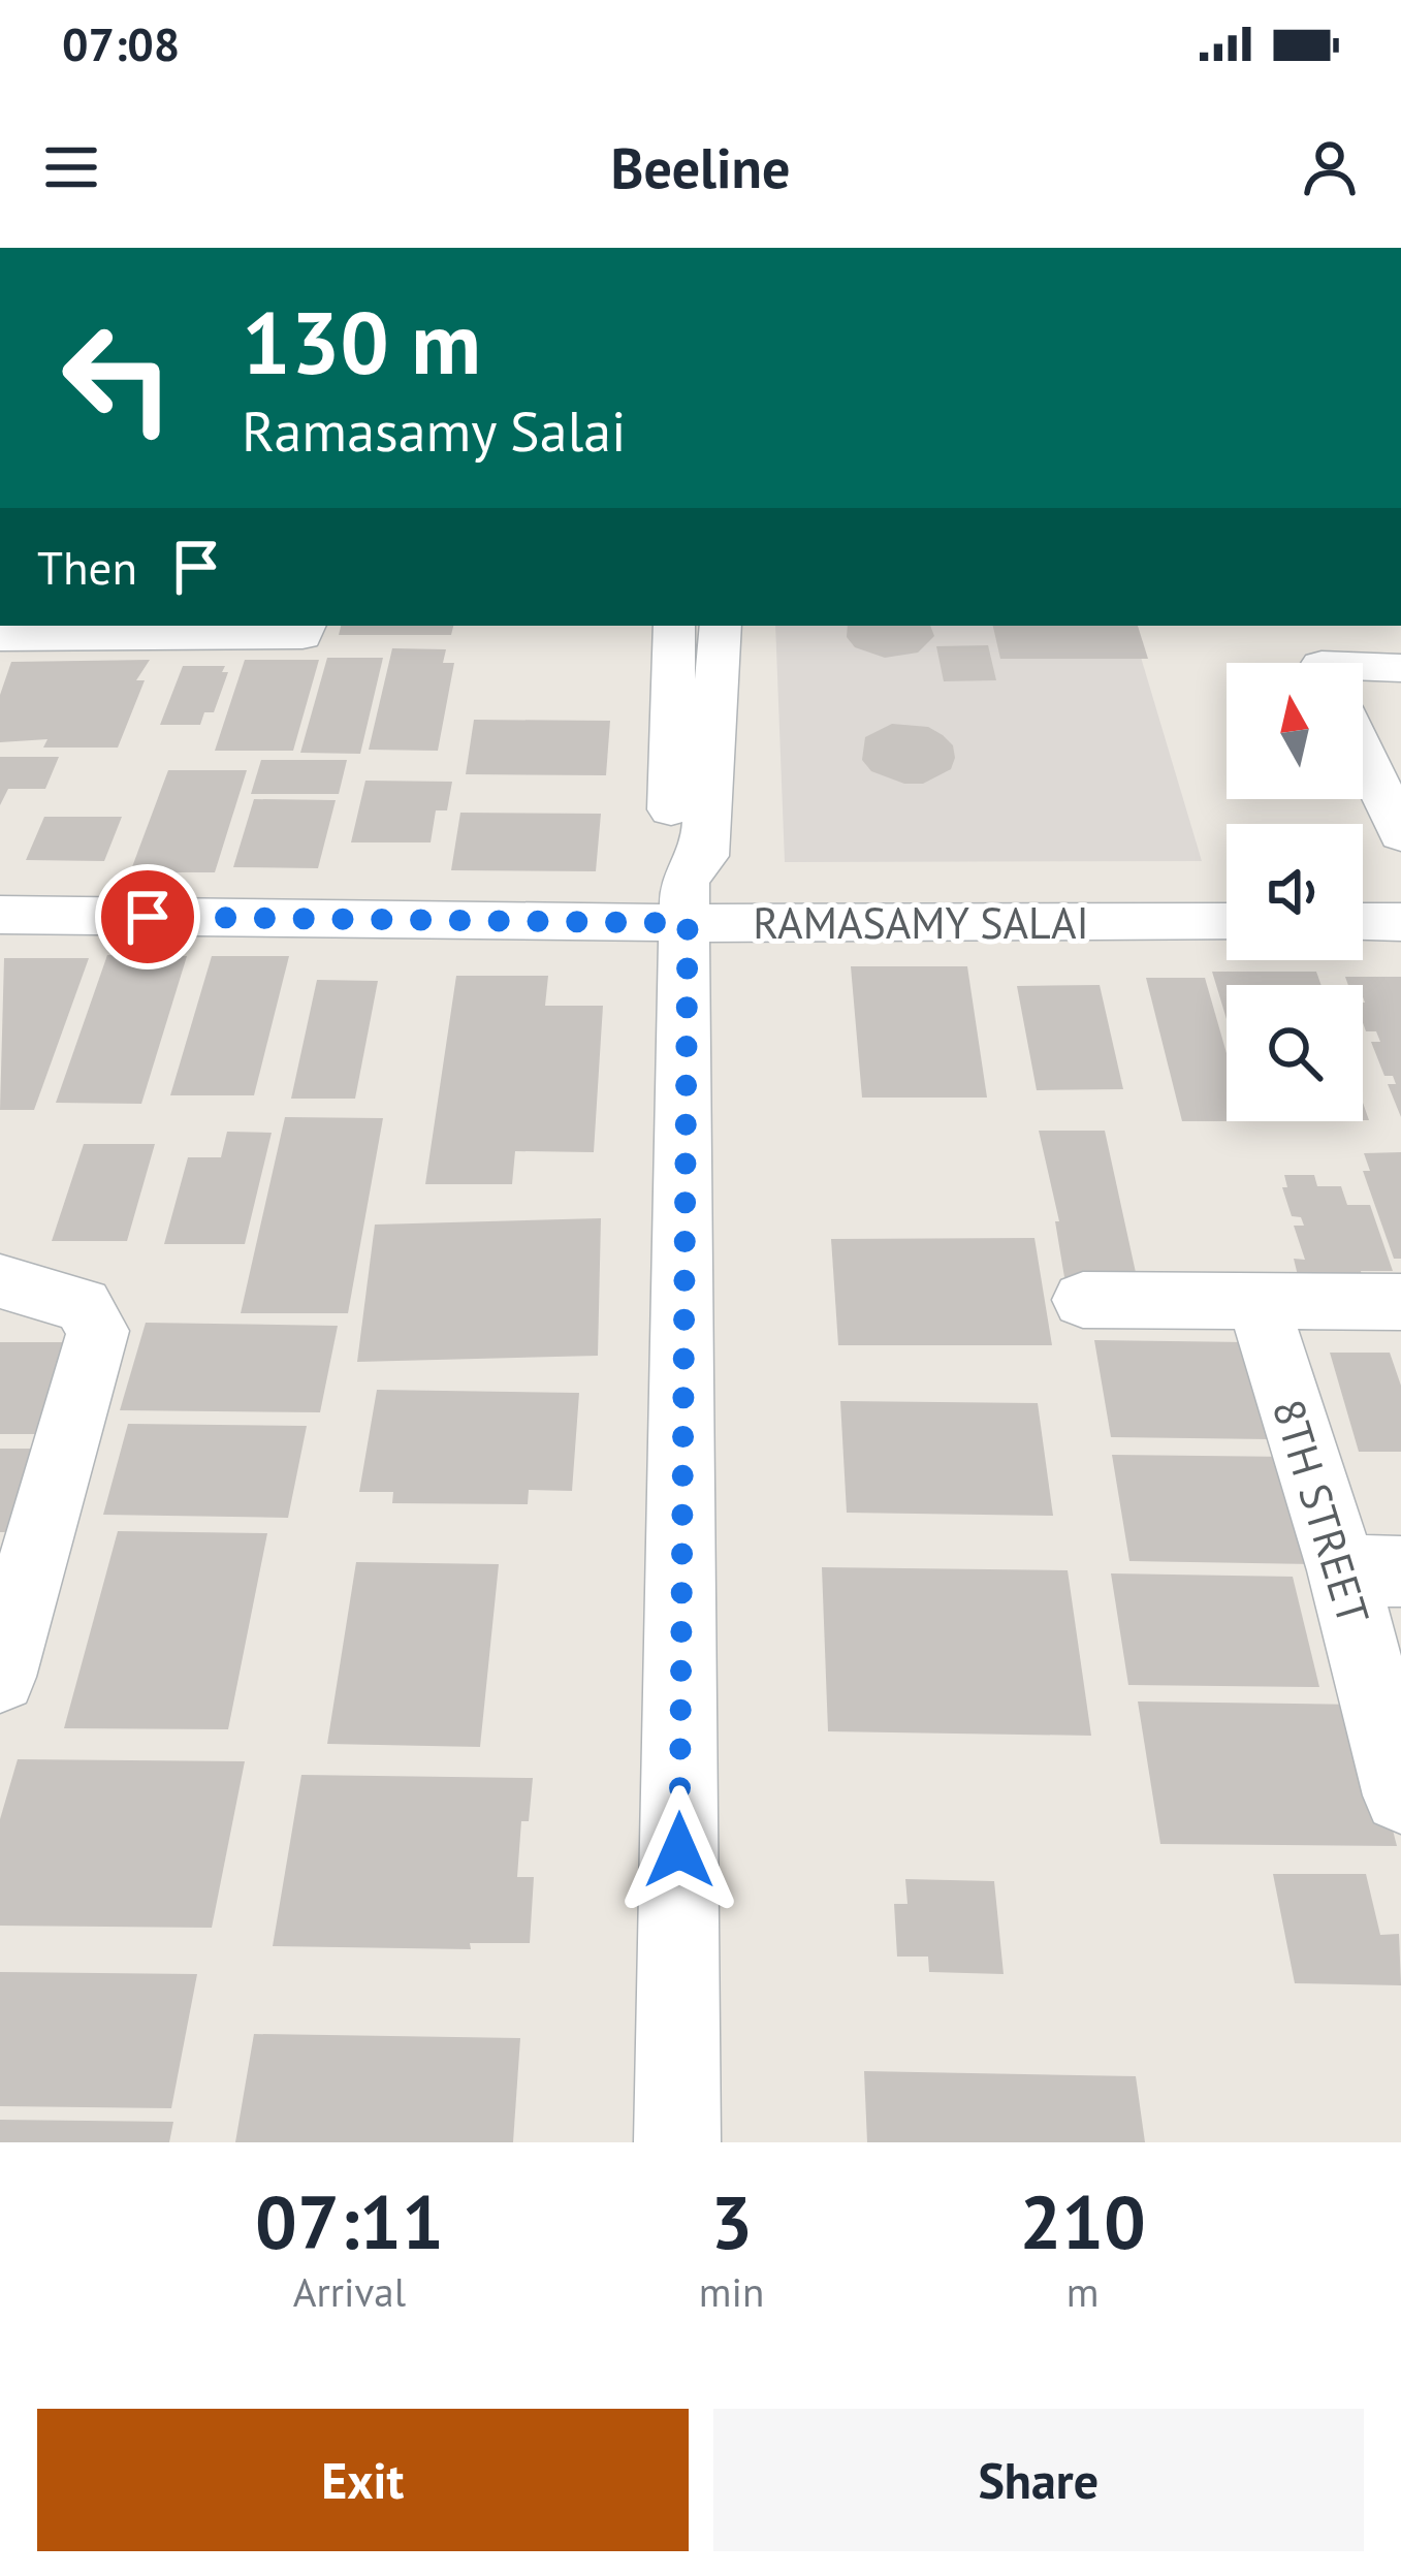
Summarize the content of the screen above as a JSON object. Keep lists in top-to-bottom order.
{
  "streets": {
    "street": ["RAMASAMY SALAI", "8TH STREET"]
  },
  "north": "top",
  "page": {
    "status": "07:08",
    "header": "Beeline",
    "turn": ["130 m", "Ramasamy Salai"],
    "then": "Then",
    "eta": [
      "07:11",
      "Arrival",
      "3",
      "min",
      "210",
      "m"
    ],
    "buttons": ["Exit", "Share"]
  }
}
